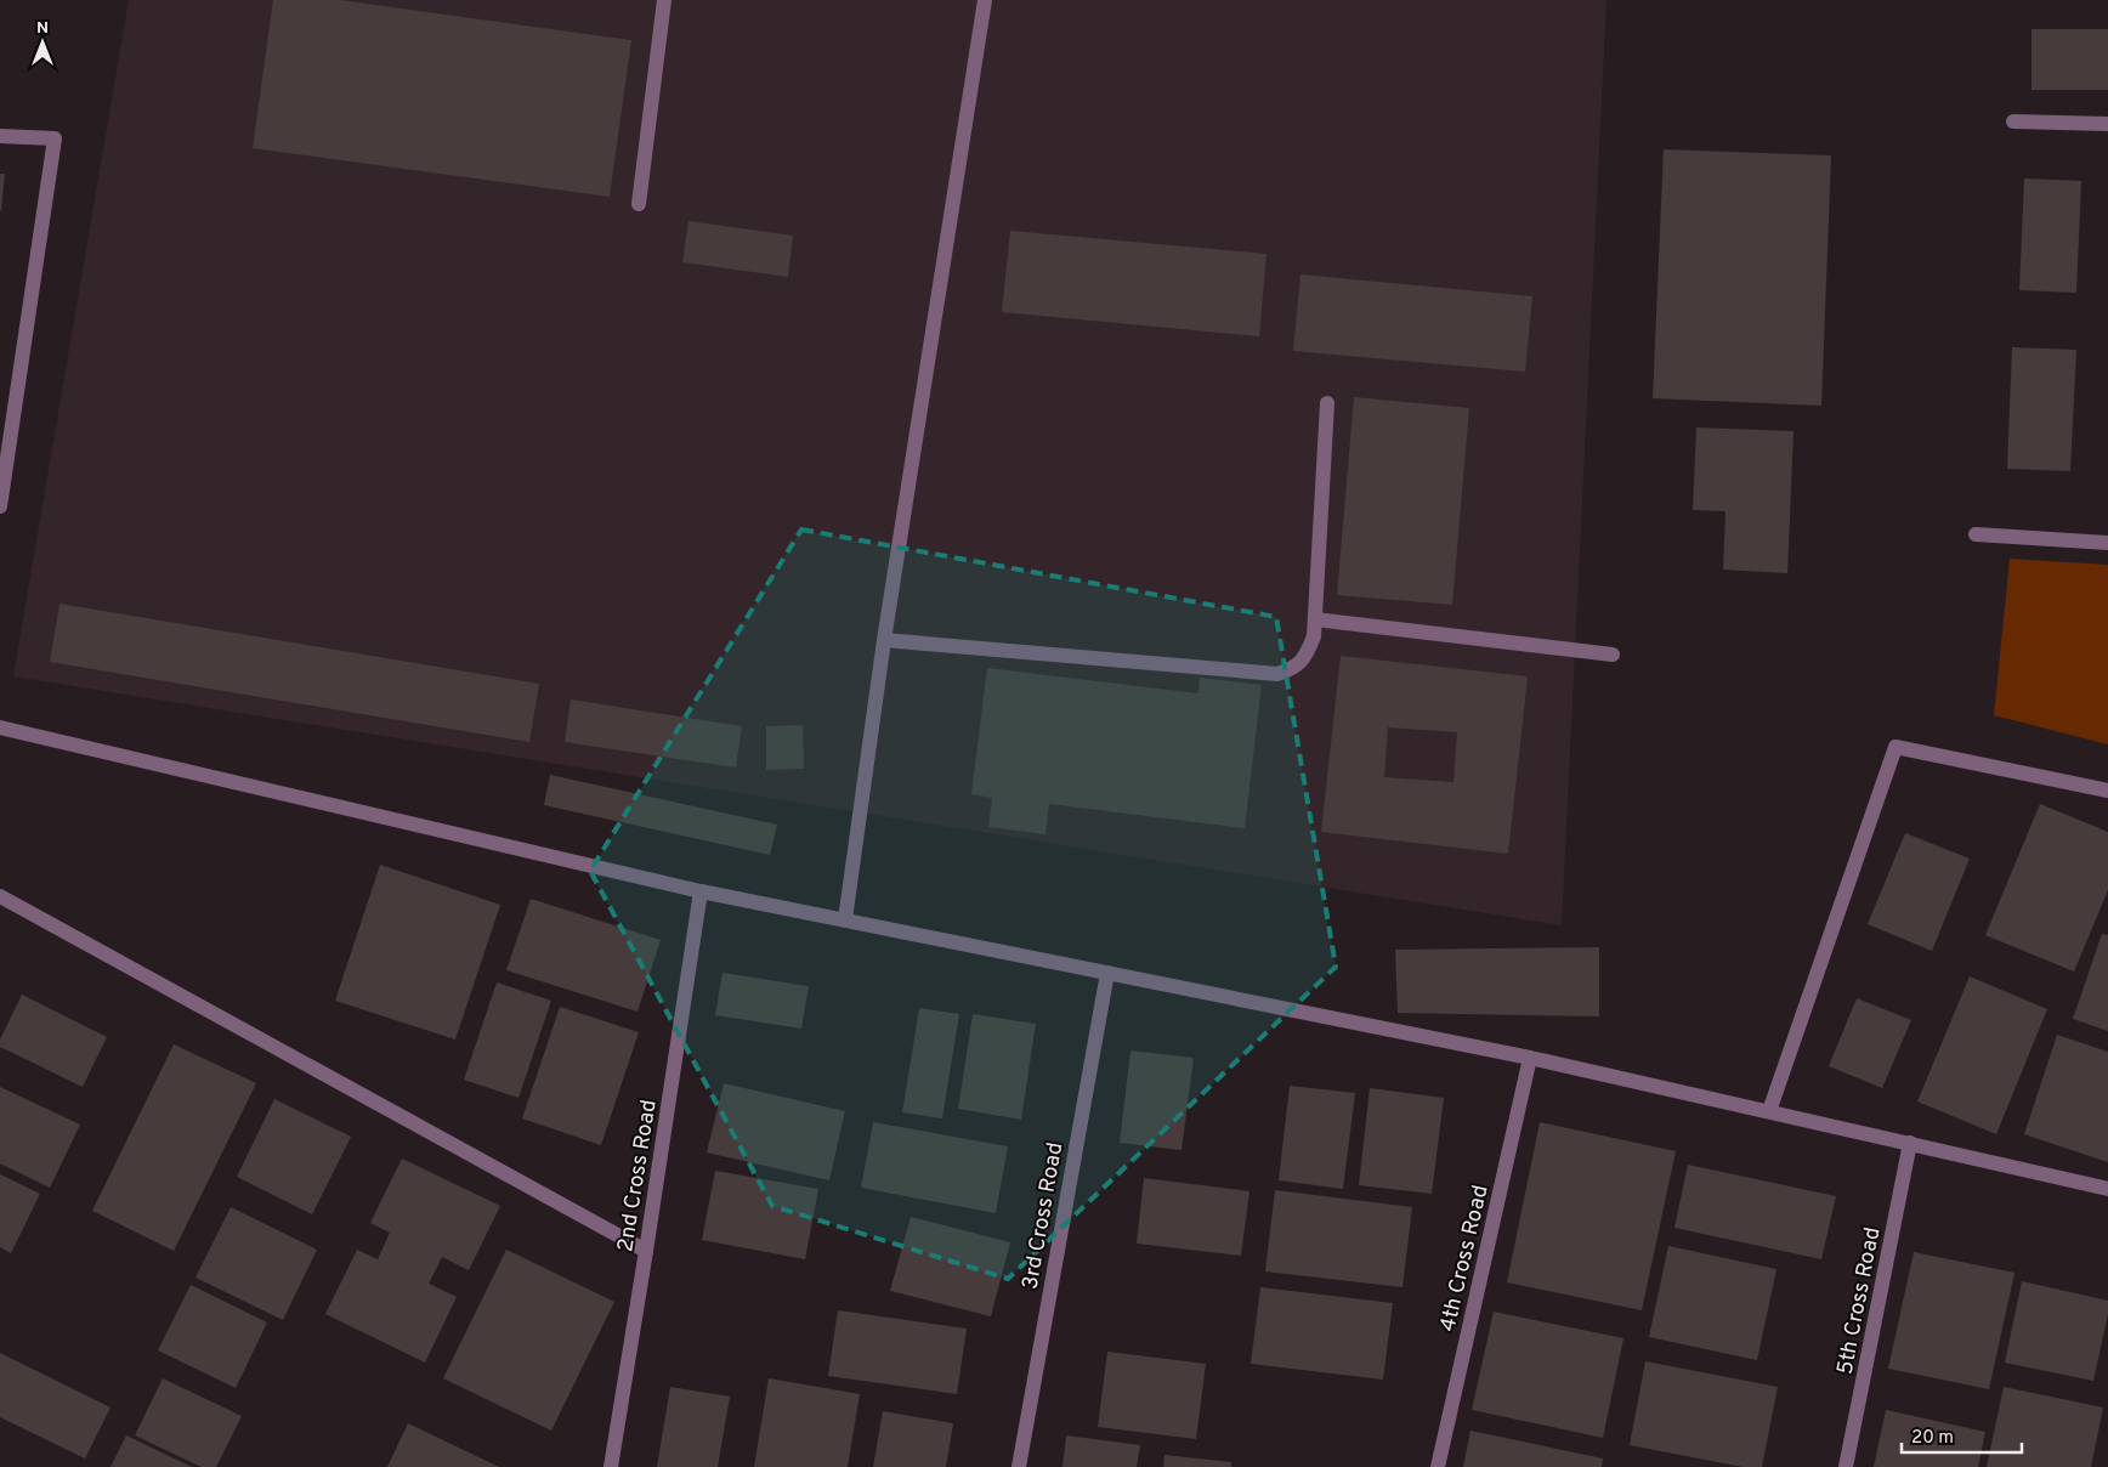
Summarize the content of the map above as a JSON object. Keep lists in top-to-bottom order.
{
  "streets": {
    "street": [
      "2nd Cross Road",
      "3rd Cross Road",
      "4th Cross Road",
      "5th Cross Road"
    ]
  },
  "scale_bar": "20 m",
  "north": "top"
}
